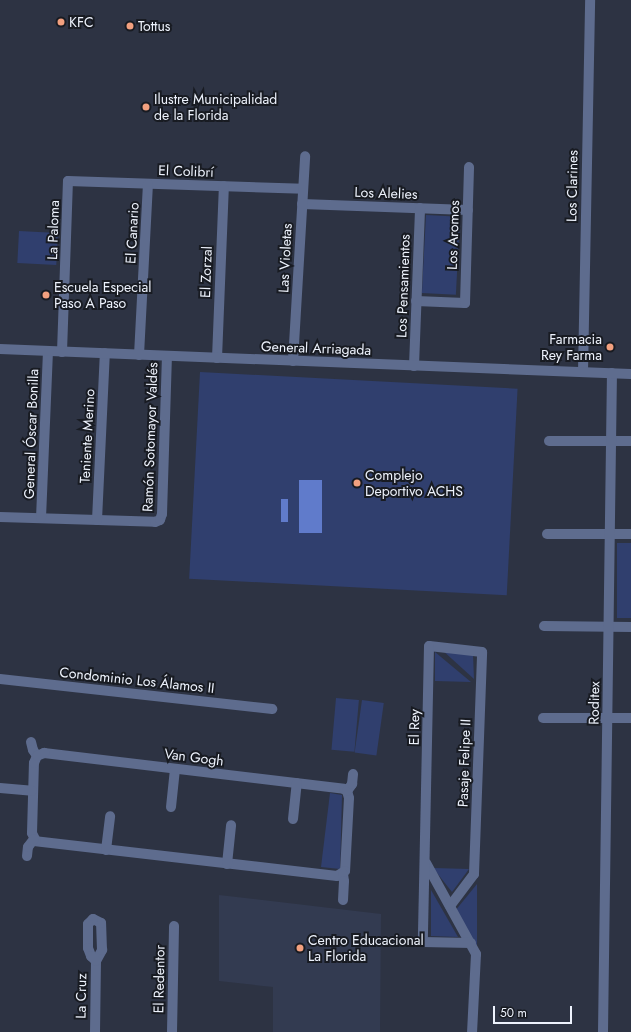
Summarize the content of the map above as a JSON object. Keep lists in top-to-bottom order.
{
  "streets": {
    "street": [
      "El Colibrí",
      "Los Clarines",
      "Los Alelies",
      "La Paloma",
      "El Canario",
      "Los Aromos",
      "Las Violetas",
      "El Zorzal",
      "Los Pensamientos",
      "General Arriagada",
      "General Óscar Bonilla",
      "Teniente Merino",
      "Ramón Sotomayor Valdés",
      "Condominio Los Álamos II",
      "Roditex",
      "El Rey",
      "Van Gogh",
      "Pasaje Felipe II",
      "El Redentor",
      "La Cruz"
    ]
  },
  "crossings": [
    ["El Colibrí", "La Paloma"],
    ["El Colibrí", "El Canario"],
    ["El Colibrí", "Las Violetas"],
    ["El Colibrí", "El Zorzal"],
    ["Los Clarines", "General Arriagada"],
    ["Los Alelies", "Los Aromos"],
    ["Los Alelies", "Las Violetas"],
    ["Los Alelies", "Los Pensamientos"],
    ["La Paloma", "General Arriagada"],
    ["El Canario", "General Arriagada"],
    ["Los Aromos", "Los Pensamientos"],
    ["Las Violetas", "General Arriagada"],
    ["El Zorzal", "General Arriagada"],
    ["Los Pensamientos", "General Arriagada"],
    ["General Arriagada", "General Óscar Bonilla"],
    ["General Arriagada", "Teniente Merino"],
    ["General Arriagada", "Ramón Sotomayor Valdés"],
    ["General Arriagada", "Roditex"],
    ["Teniente Merino", "Ramón Sotomayor Valdés"],
    ["El Rey", "Pasaje Felipe II"]
  ],
  "places": [
    "KFC",
    "Tottus",
    "Ilustre Municipalidad de la Florida",
    "Escuela Especial Paso A Paso",
    "Farmacia Rey Farma",
    "Complejo Deportivo ACHS",
    "Centro Educacional La Florida"
  ],
  "scale_bar": "50 m"
}
